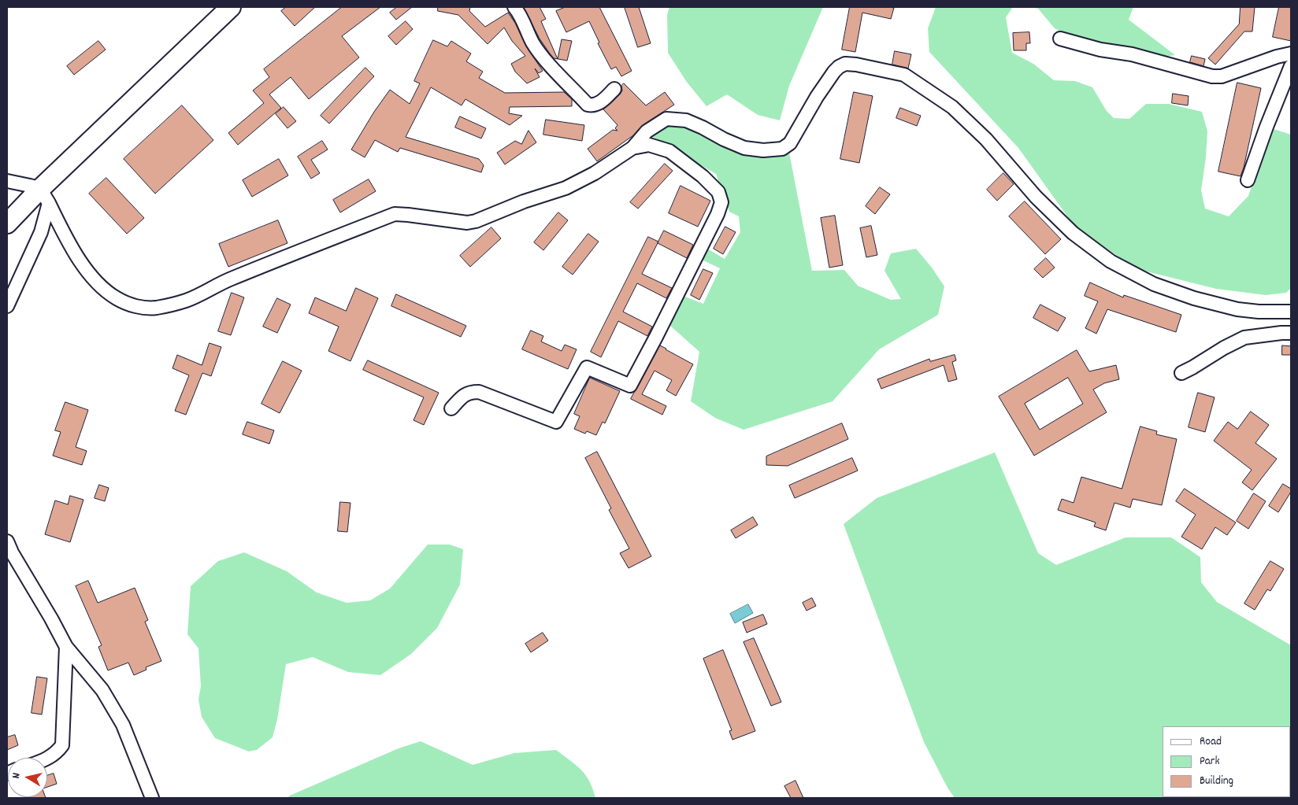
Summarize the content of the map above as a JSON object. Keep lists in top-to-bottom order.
{
  "legend": ["Road", "Park", "Building"],
  "north": "left"
}
